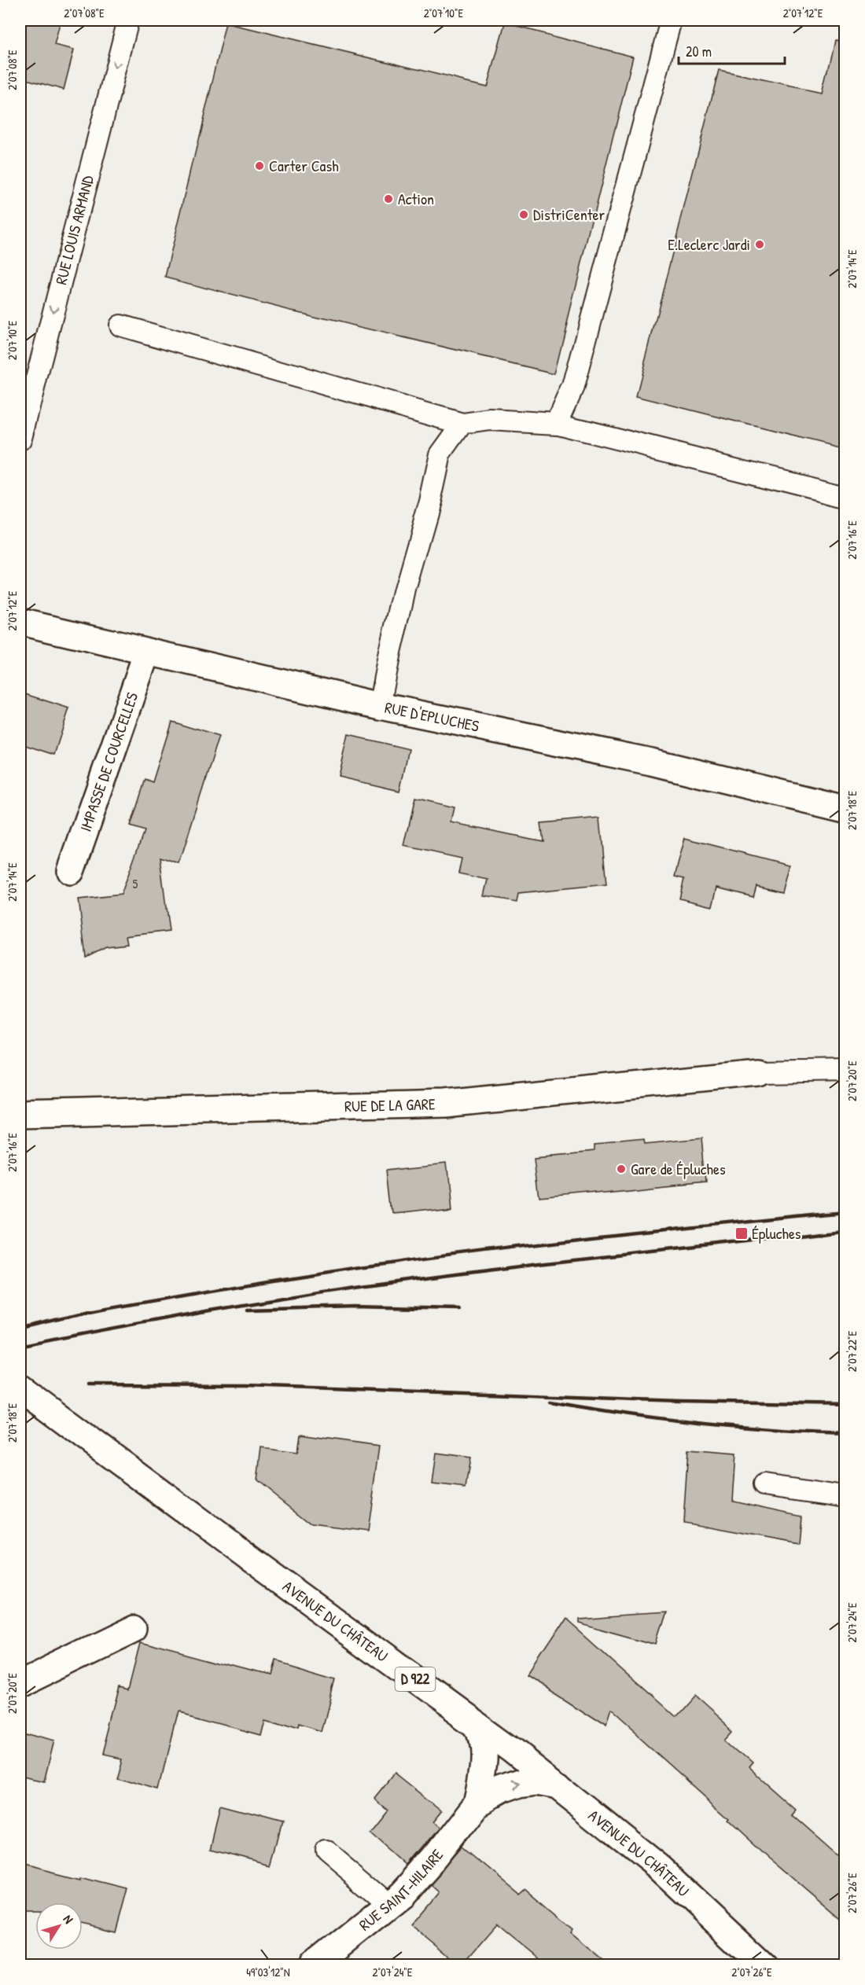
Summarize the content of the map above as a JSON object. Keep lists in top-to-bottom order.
{
  "streets": {
    "street": [
      "RUE D'EPLUCHES",
      "IMPASSE DE COURCELLES",
      "RUE DE LA GARE",
      "AVENUE DU CHÂTEAU",
      "D 922",
      "RUE SAINT-HILAIRE"
    ],
    "lane": ["RUE LOUIS ARMAND"]
  },
  "crossings": [
    ["RUE D'EPLUCHES", "IMPASSE DE COURCELLES"]
  ],
  "one_way": ["RUE LOUIS ARMAND"],
  "places": {
    "other": [
      "Carter Cash",
      "Action",
      "DistriCenter",
      "E.Leclerc Jardi",
      "Gare de Épluches"
    ],
    "transit": ["Épluches"]
  },
  "house_numbers": ["5"],
  "scale_bar": "20 m",
  "north": "top right",
  "coordinates": [
    "2°07'08\"E",
    "2°07'10\"E",
    "2°07'12\"E",
    "2°07'14\"E",
    "2°07'16\"E",
    "2°07'18\"E",
    "2°07'20\"E",
    "2°07'22\"E",
    "2°07'24\"E",
    "2°07'26\"E",
    "49°03'12\"N"
  ]
}
